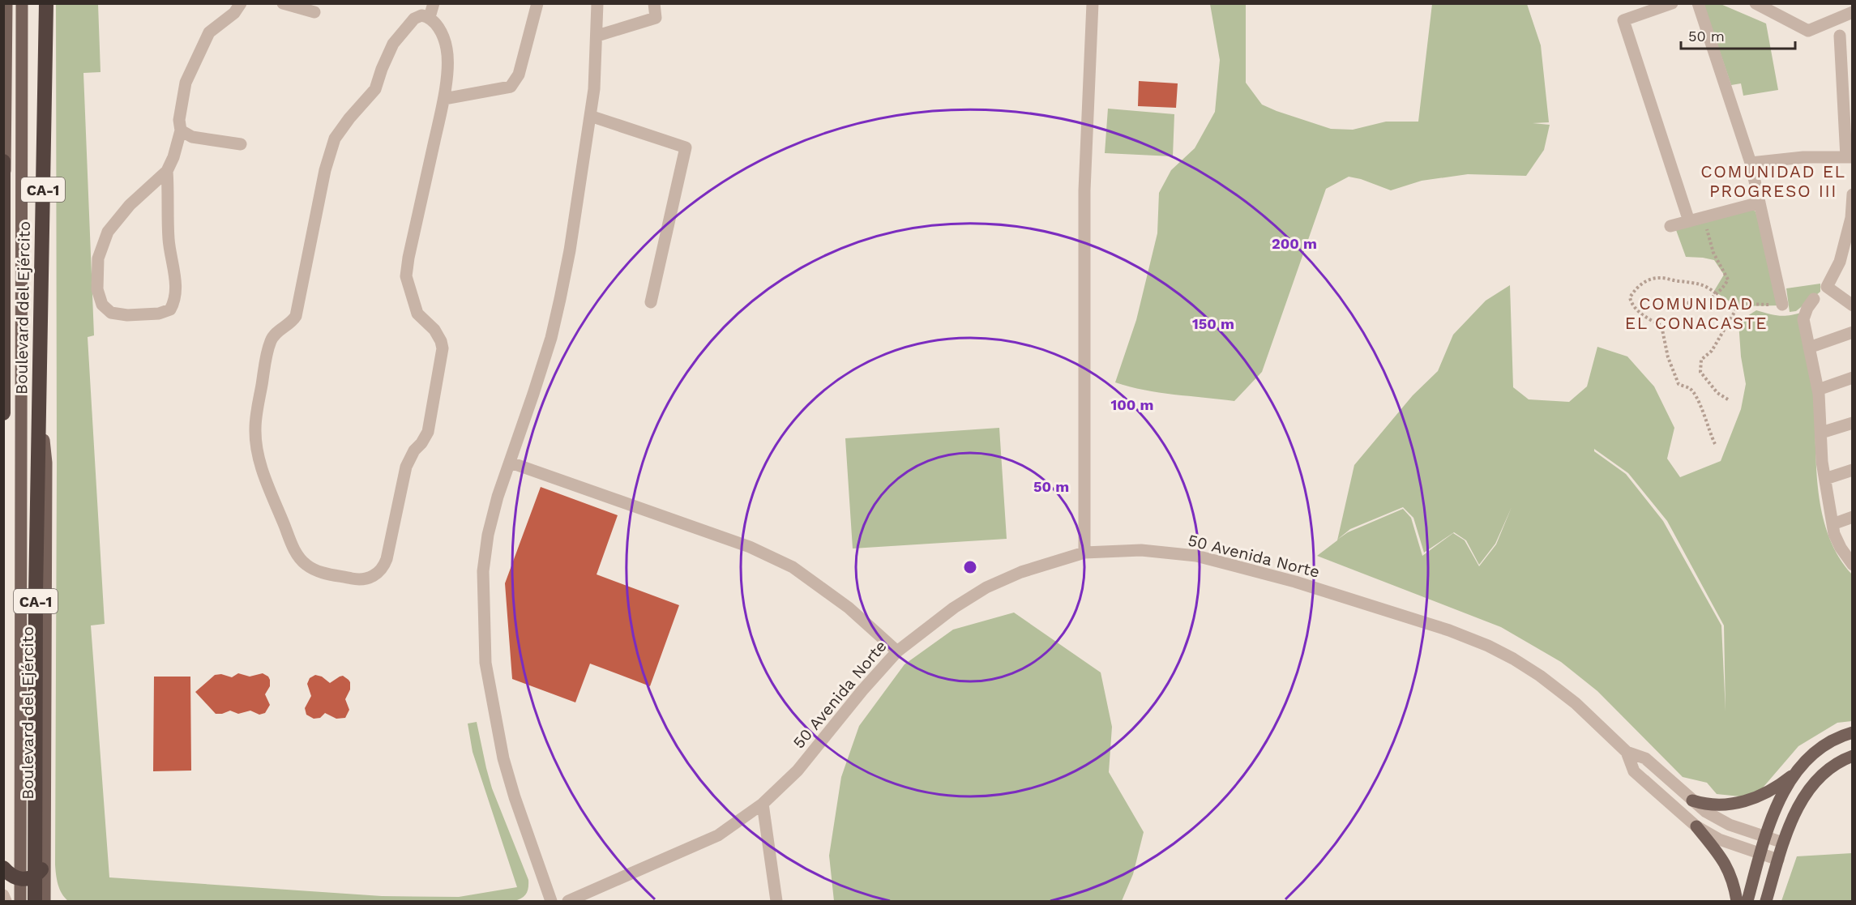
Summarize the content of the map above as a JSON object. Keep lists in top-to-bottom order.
{
  "streets": {
    "highway": ["CA-1", "Boulevard del Ejército"],
    "street": ["50 Avenida Norte"]
  },
  "crossings": [
    ["CA-1", "Boulevard del Ejército"]
  ],
  "districts": ["COMUNIDAD EL PROGRESO III", "COMUNIDAD EL CONACASTE"],
  "scale_bar": "50 m",
  "rings": [
    "200 m",
    "150 m",
    "100 m",
    "50 m"
  ]
}
